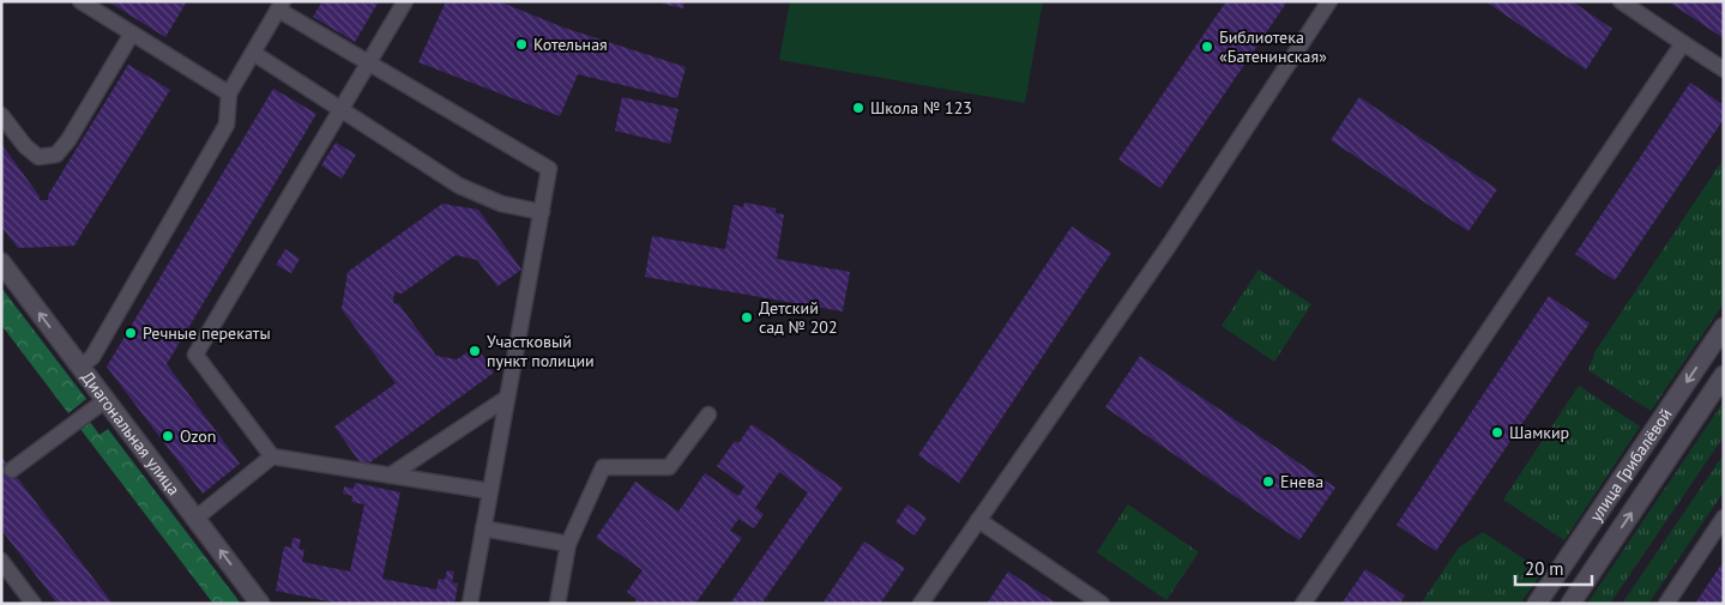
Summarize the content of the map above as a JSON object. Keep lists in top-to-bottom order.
{
  "streets": {
    "street": ["Диагональная улица", "улица Грибалёвой"]
  },
  "one_way": ["Диагональная улица"],
  "places": [
    "Котельная",
    "Библиотека «Батенинская»",
    "Школа № 123",
    "Детский сад № 202",
    "Речные перекаты",
    "Участковый пункт полиции",
    "Шамкир",
    "Ozon",
    "Енева"
  ],
  "scale_bar": "20 m"
}
